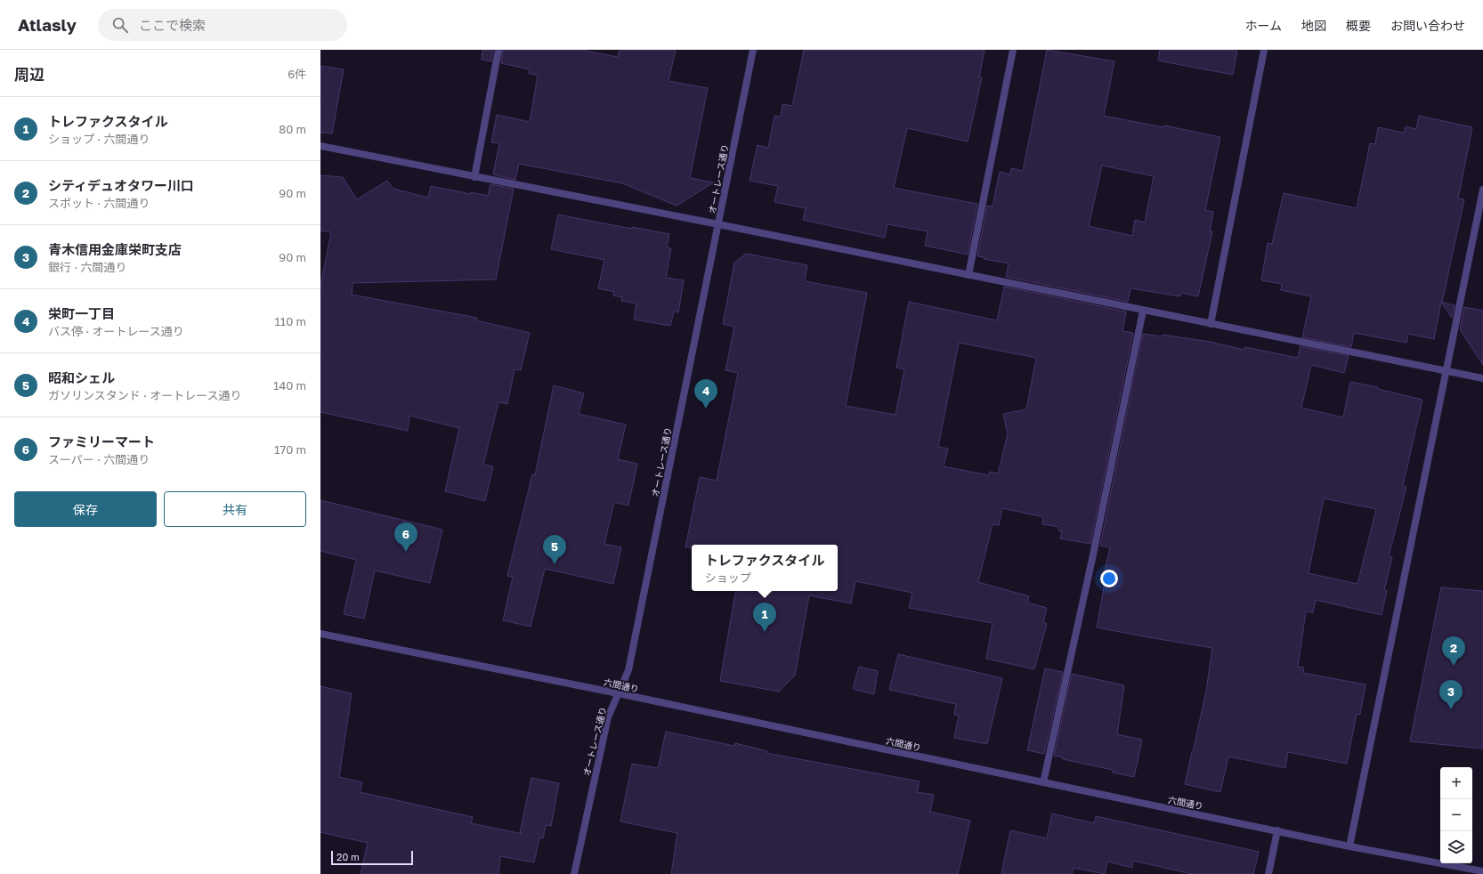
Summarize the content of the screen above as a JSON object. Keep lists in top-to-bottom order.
{
  "streets": {
    "street": ["オートレース通り", "六間通り"]
  },
  "crossings": [
    ["オートレース通り", "六間通り"]
  ],
  "scale_bar": "20 m",
  "page": {
    "header": "Atlasly",
    "search": "ここで検索",
    "nav": [
      "ホーム",
      "地図",
      "概要",
      "お問い合わせ"
    ],
    "heading": ["周辺", "6件"],
    "list": [
      {
        "mark": "1",
        "name": "トレファクスタイル",
        "note": "ショップ · 六間通り",
        "value": "80 m"
      },
      {
        "mark": "2",
        "name": "シティデュオタワー川口",
        "note": "スポット · 六間通り",
        "value": "90 m"
      },
      {
        "mark": "3",
        "name": "青木信用金庫栄町支店",
        "note": "銀行 · 六間通り",
        "value": "90 m"
      },
      {
        "mark": "4",
        "name": "栄町一丁目",
        "note": "バス停 · オートレース通り",
        "value": "110 m"
      },
      {
        "mark": "5",
        "name": "昭和シェル",
        "note": "ガソリンスタンド · オートレース通り",
        "value": "140 m"
      },
      {
        "mark": "6",
        "name": "ファミリーマート",
        "note": "スーパー · 六間通り",
        "value": "170 m"
      }
    ],
    "pins": [
      "4",
      "6",
      "5",
      "1",
      "2",
      "3"
    ],
    "buttons": ["保存", "共有"],
    "popup": ["トレファクスタイル", "ショップ"],
    "map_buttons": ["+", "−"],
    "scale": "20 m"
  }
}
